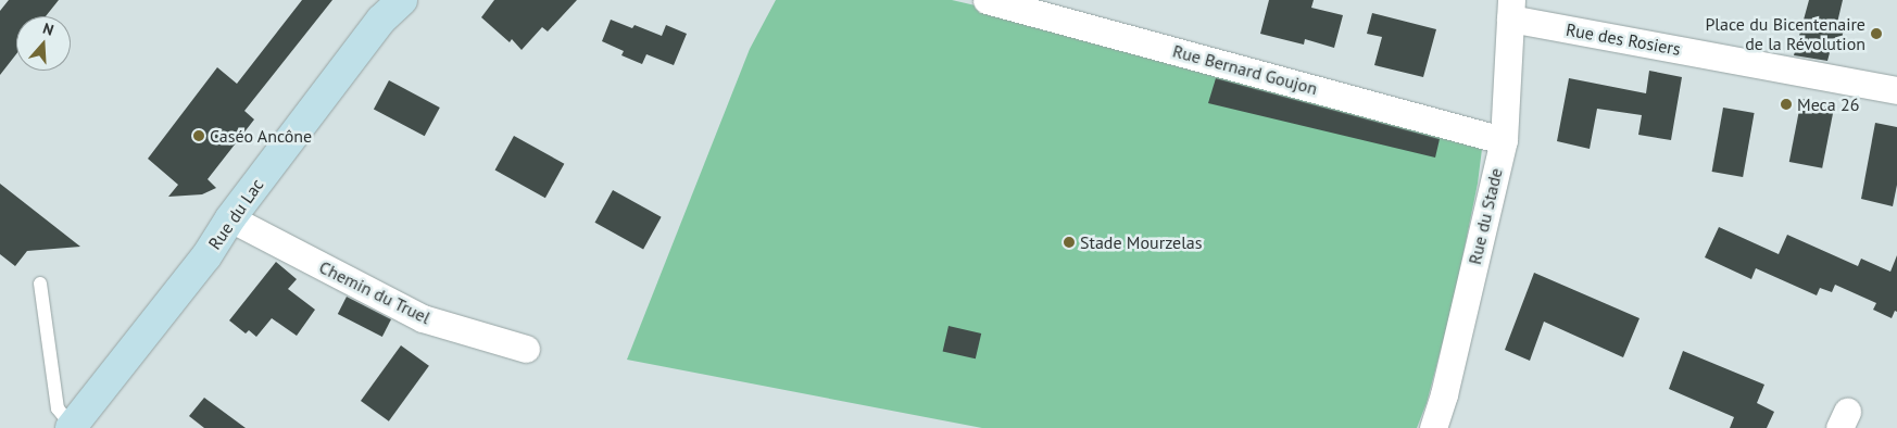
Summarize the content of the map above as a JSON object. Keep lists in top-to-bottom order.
{
  "streets": {
    "street": [
      "Rue des Rosiers",
      "Rue Bernard Goujon",
      "Rue du Lac",
      "Rue du Stade",
      "Chemin du Truel"
    ]
  },
  "crossings": [
    ["Rue des Rosiers", "Rue du Stade"],
    ["Rue Bernard Goujon", "Rue du Stade"],
    ["Rue du Lac", "Chemin du Truel"]
  ],
  "places": [
    "Place du Bicentenaire de la Révolution",
    "Meca 26",
    "Caséo Ancône",
    "Stade Mourzelas"
  ],
  "north": "top"
}
